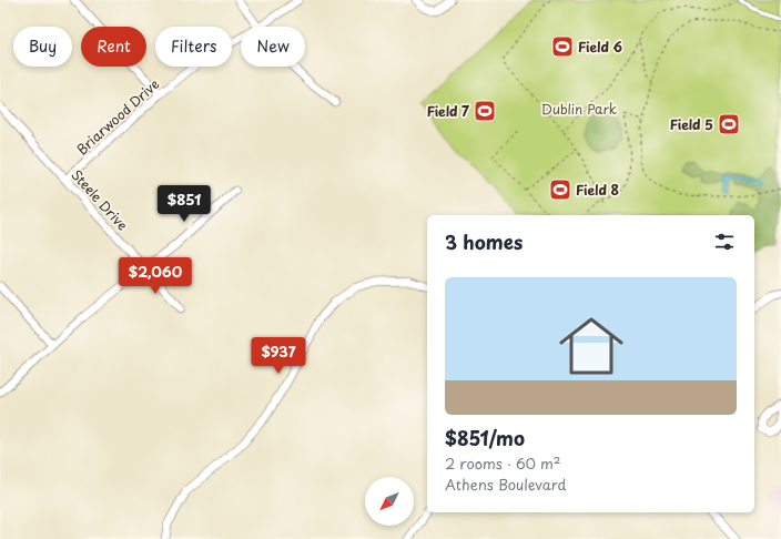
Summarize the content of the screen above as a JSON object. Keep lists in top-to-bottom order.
{
  "streets": {
    "street": ["Briarwood Drive", "Steele Drive"]
  },
  "crossings": [
    ["Briarwood Drive", "Steele Drive"]
  ],
  "parks": ["Dublin Park"],
  "places": {
    "sports": [
      "Field 6",
      "Field 7",
      "Field 5",
      "Field 8"
    ]
  },
  "north": "bottom left",
  "page": {
    "chip": [
      "Buy",
      "Rent",
      "Filters",
      "New"
    ],
    "price": ["$851", "$2,060", "$937"],
    "heading": "3 homes",
    "list": [
      {
        "name": "$851/mo",
        "note": "2 rooms · 60 m² · Athens Boulevard"
      }
    ]
  }
}
